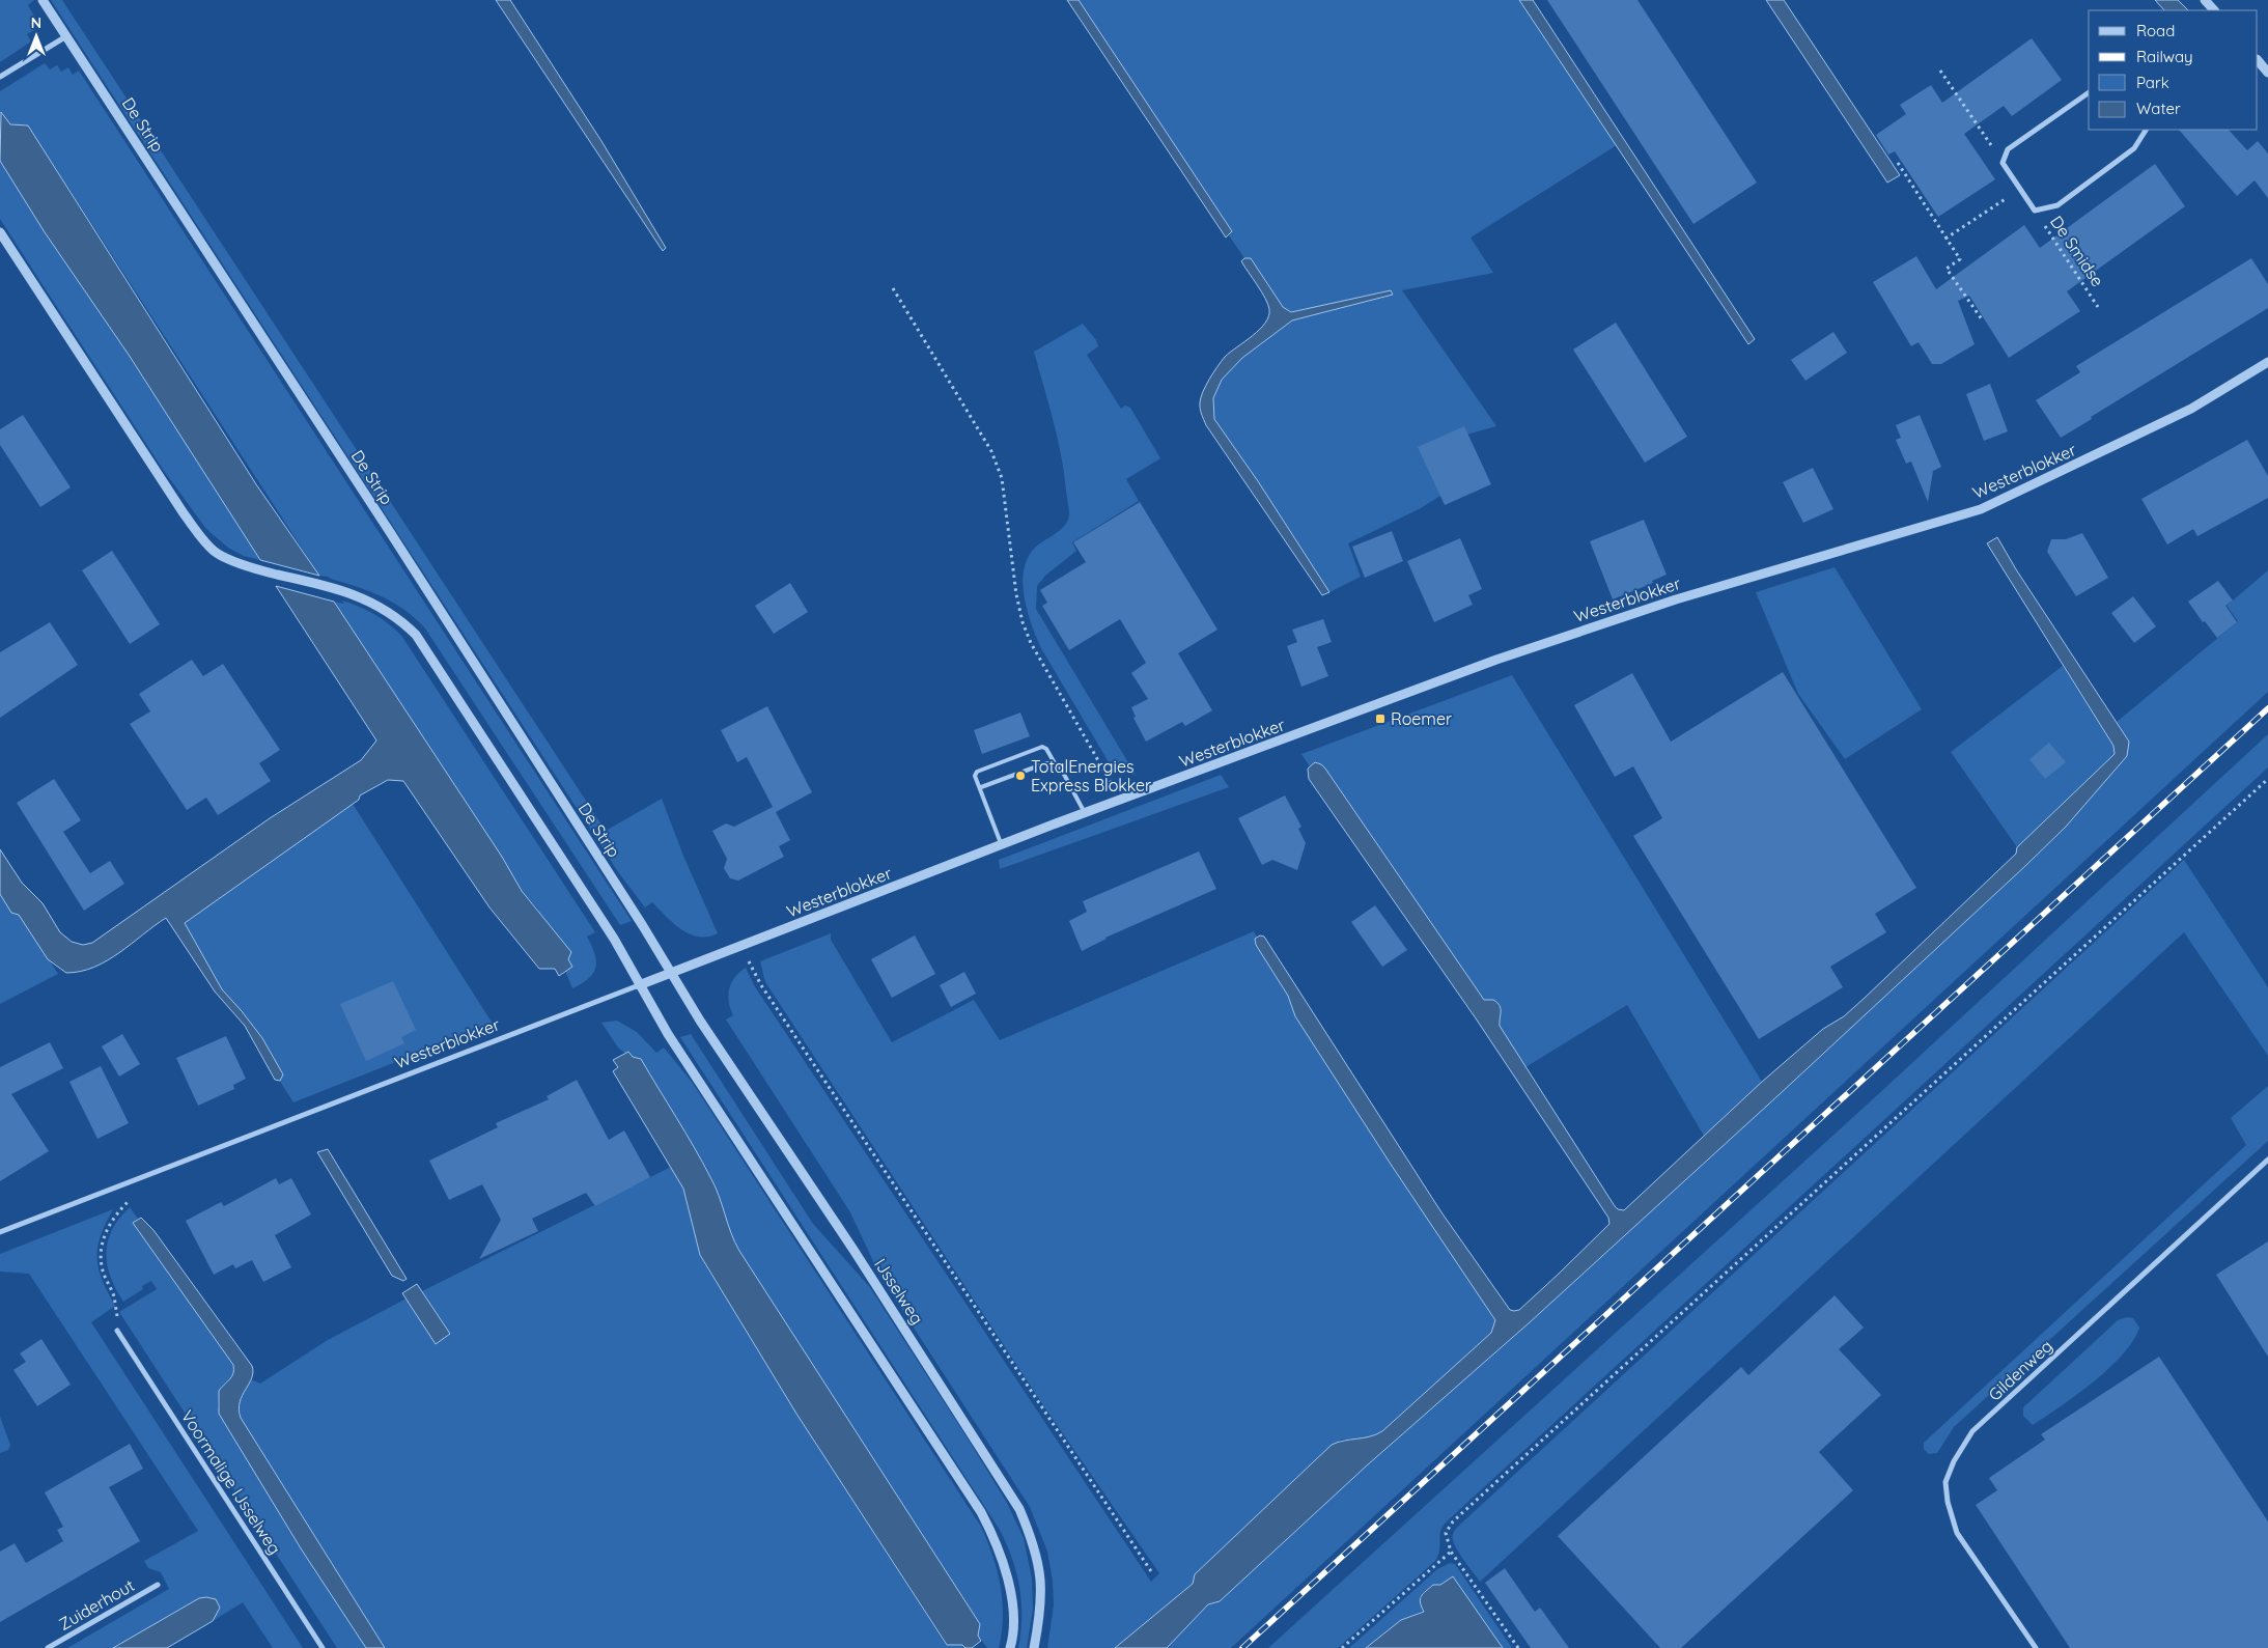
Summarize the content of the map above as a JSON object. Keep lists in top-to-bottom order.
{
  "streets": {
    "street": [
      "De Strip",
      "De Smidse",
      "Westerblokker",
      "IJsselweg",
      "Gildenweg",
      "Voormalige IJsselweg",
      "Zuiderhout"
    ]
  },
  "crossings": [
    ["De Strip", "Westerblokker"],
    ["De Strip", "IJsselweg"],
    ["Westerblokker", "IJsselweg"]
  ],
  "places": {
    "transit": ["Roemer"],
    "other": ["TotalEnergies Express Blokker"]
  },
  "legend": [
    "Road",
    "Railway",
    "Park",
    "Water"
  ],
  "north": "top"
}
